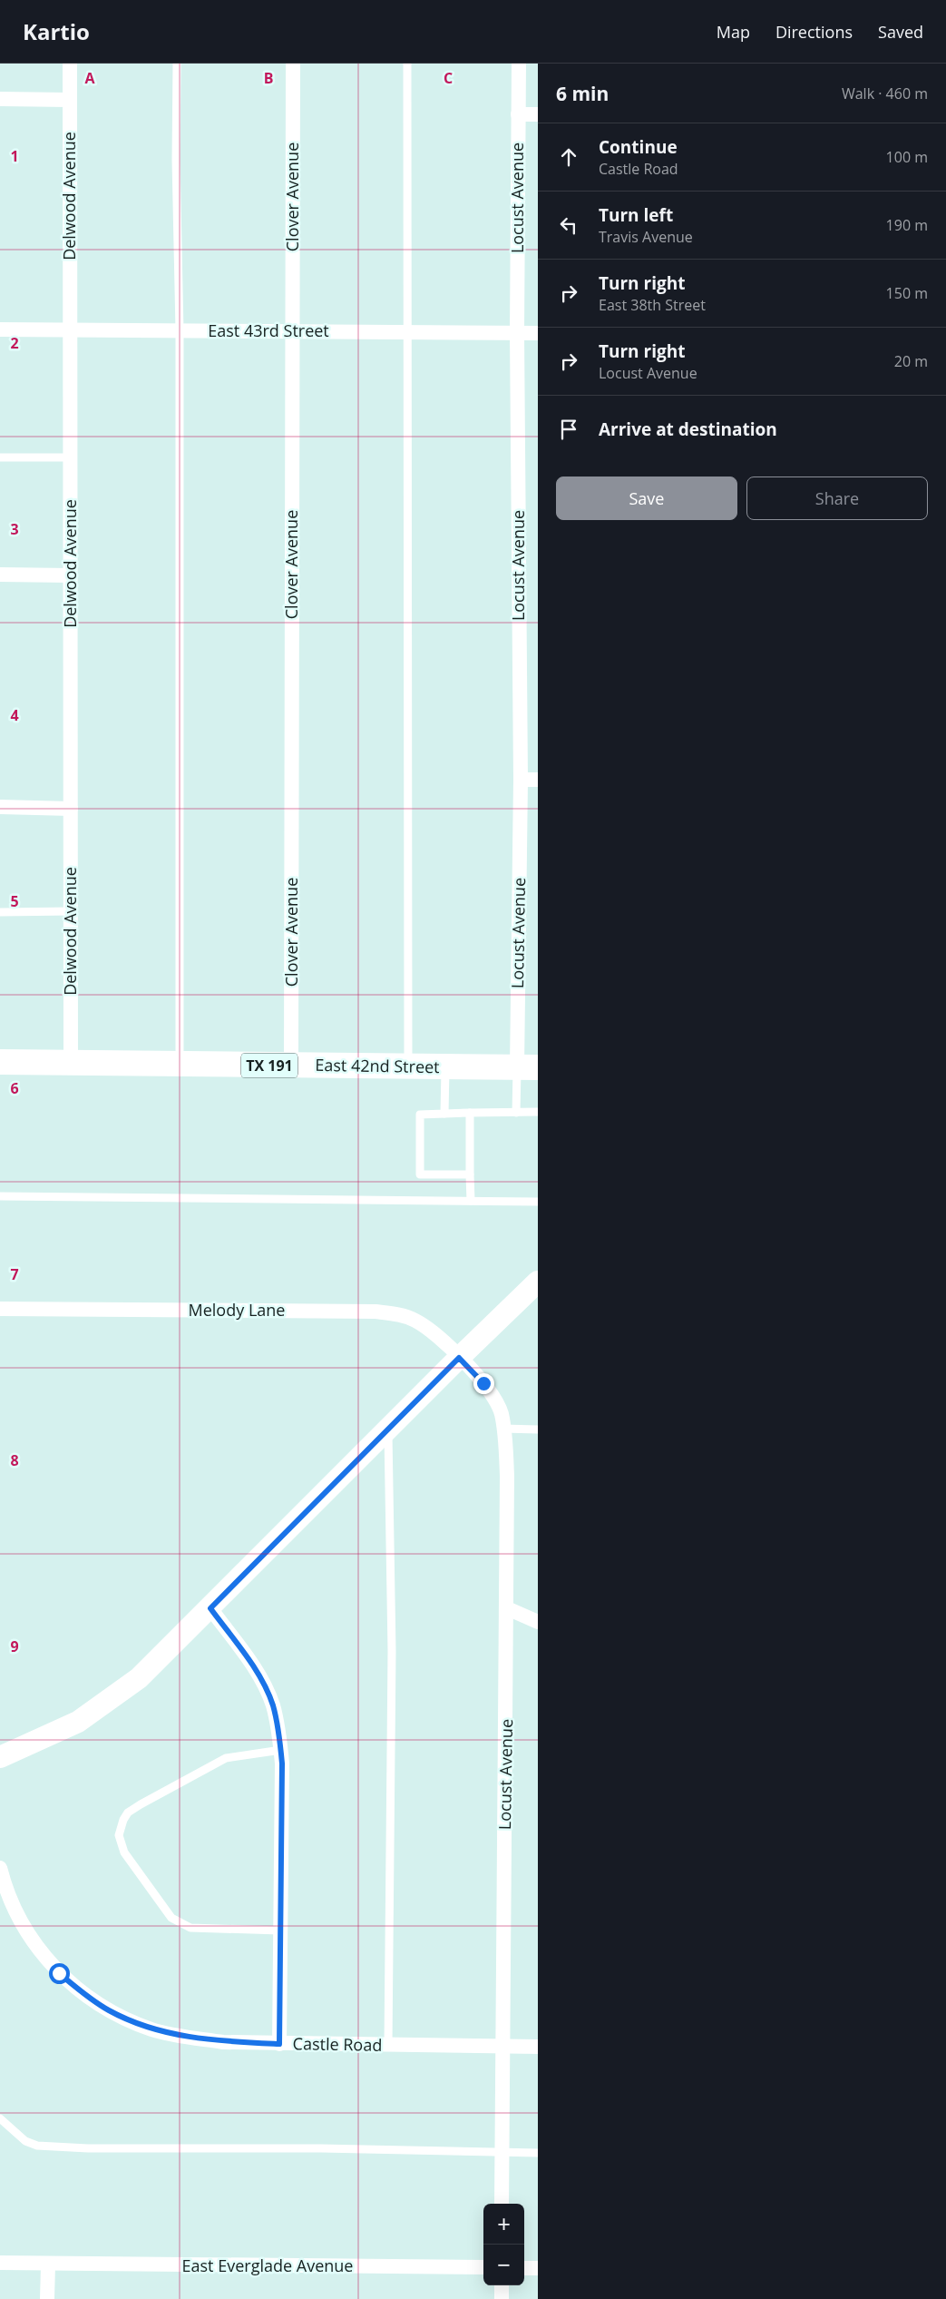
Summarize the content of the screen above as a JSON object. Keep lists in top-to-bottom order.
{
  "streets": {
    "highway": ["TX 191", "East 42nd Street"],
    "street": [
      "Delwood Avenue",
      "Clover Avenue",
      "Locust Avenue",
      "East 43rd Street",
      "Melody Lane",
      "Castle Road",
      "East Everglade Avenue"
    ]
  },
  "crossings": [
    ["Delwood Avenue", "East 43rd Street"],
    ["Delwood Avenue", "East 42nd Street"],
    ["Clover Avenue", "East 43rd Street"],
    ["Clover Avenue", "East 42nd Street"],
    ["Locust Avenue", "East 43rd Street"],
    ["Locust Avenue", "East 42nd Street"],
    ["Locust Avenue", "Melody Lane"],
    ["Locust Avenue", "Castle Road"]
  ],
  "page": {
    "header": "Kartio",
    "nav": ["Map", "Directions", "Saved"],
    "heading": ["6 min", "Walk · 460 m"],
    "list": [
      ["Continue", "Castle Road", "100 m"],
      ["Turn left", "Travis Avenue", "190 m"],
      ["Turn right", "East 38th Street", "150 m"],
      ["Turn right", "Locust Avenue", "20 m"],
      "Arrive at destination"
    ],
    "buttons": ["Save", "Share"],
    "map_buttons": ["+", "−"]
  },
  "grid": {
    "columns": ["A", "B", "C"],
    "rows": [
      "1",
      "2",
      "3",
      "4",
      "5",
      "6",
      "7",
      "8",
      "9"
    ]
  }
}
